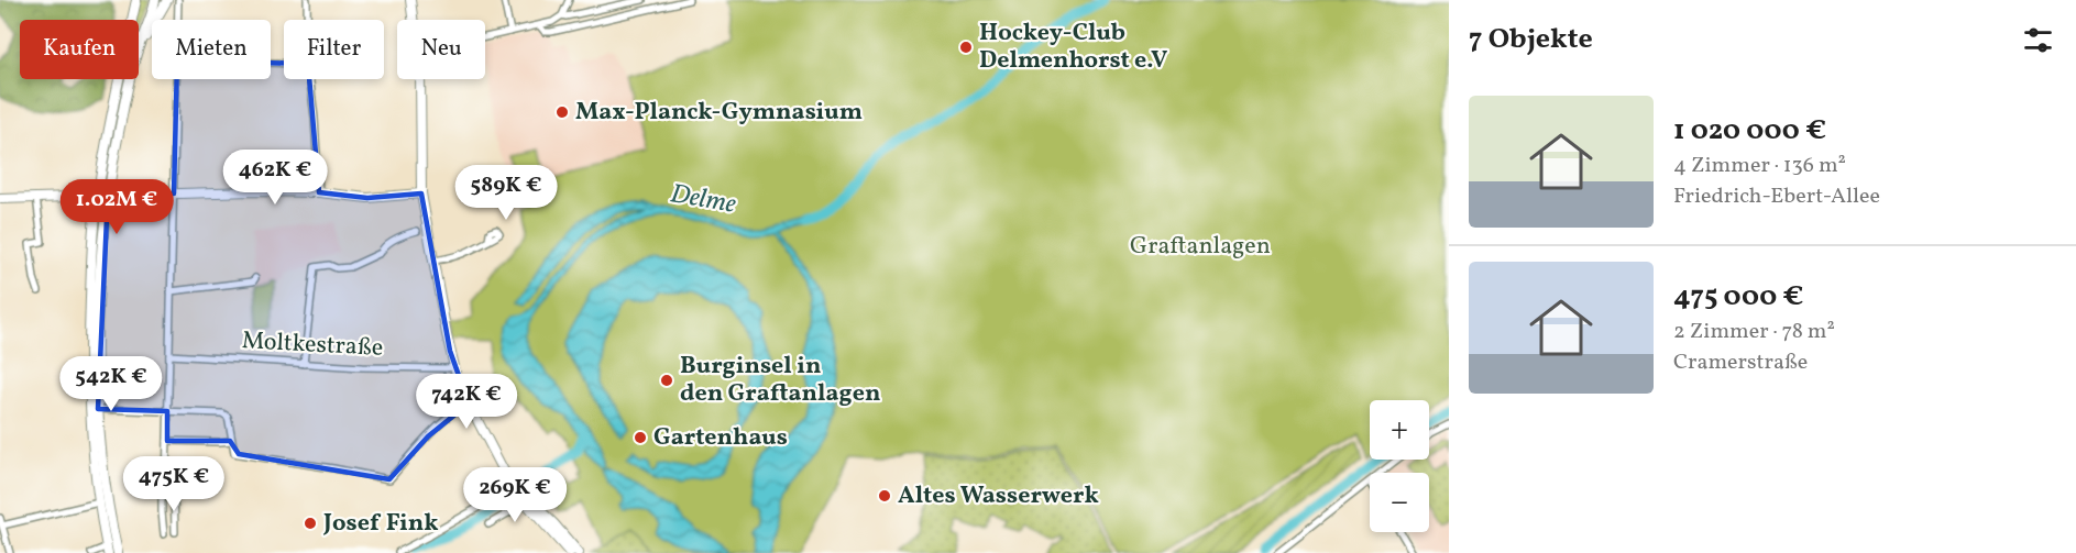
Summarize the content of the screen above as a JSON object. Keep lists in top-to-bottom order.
{
  "streets": {
    "street": ["Moltkestraße"]
  },
  "water": ["Delme"],
  "parks": ["Graftanlagen"],
  "places": [
    "Hockey-Club Delmenhorst e.V",
    "Max-Planck-Gymnasium",
    "Burginsel in den Graftanlagen",
    "Gartenhaus",
    "Altes Wasserwerk",
    "Josef Fink"
  ],
  "page": {
    "heading": "7 Objekte",
    "chip": [
      "Kaufen",
      "Mieten",
      "Filter",
      "Neu"
    ],
    "list": [
      {
        "name": "1 020 000 €",
        "note": "4 Zimmer · 136 m² · Friedrich-Ebert-Allee"
      },
      {
        "name": "475 000 €",
        "note": "2 Zimmer · 78 m² · Cramerstraße"
      }
    ],
    "price": [
      "462K €",
      "589K €",
      "1.02M €",
      "542K €",
      "742K €",
      "475K €",
      "269K €"
    ],
    "map_buttons": ["+", "−"]
  }
}
